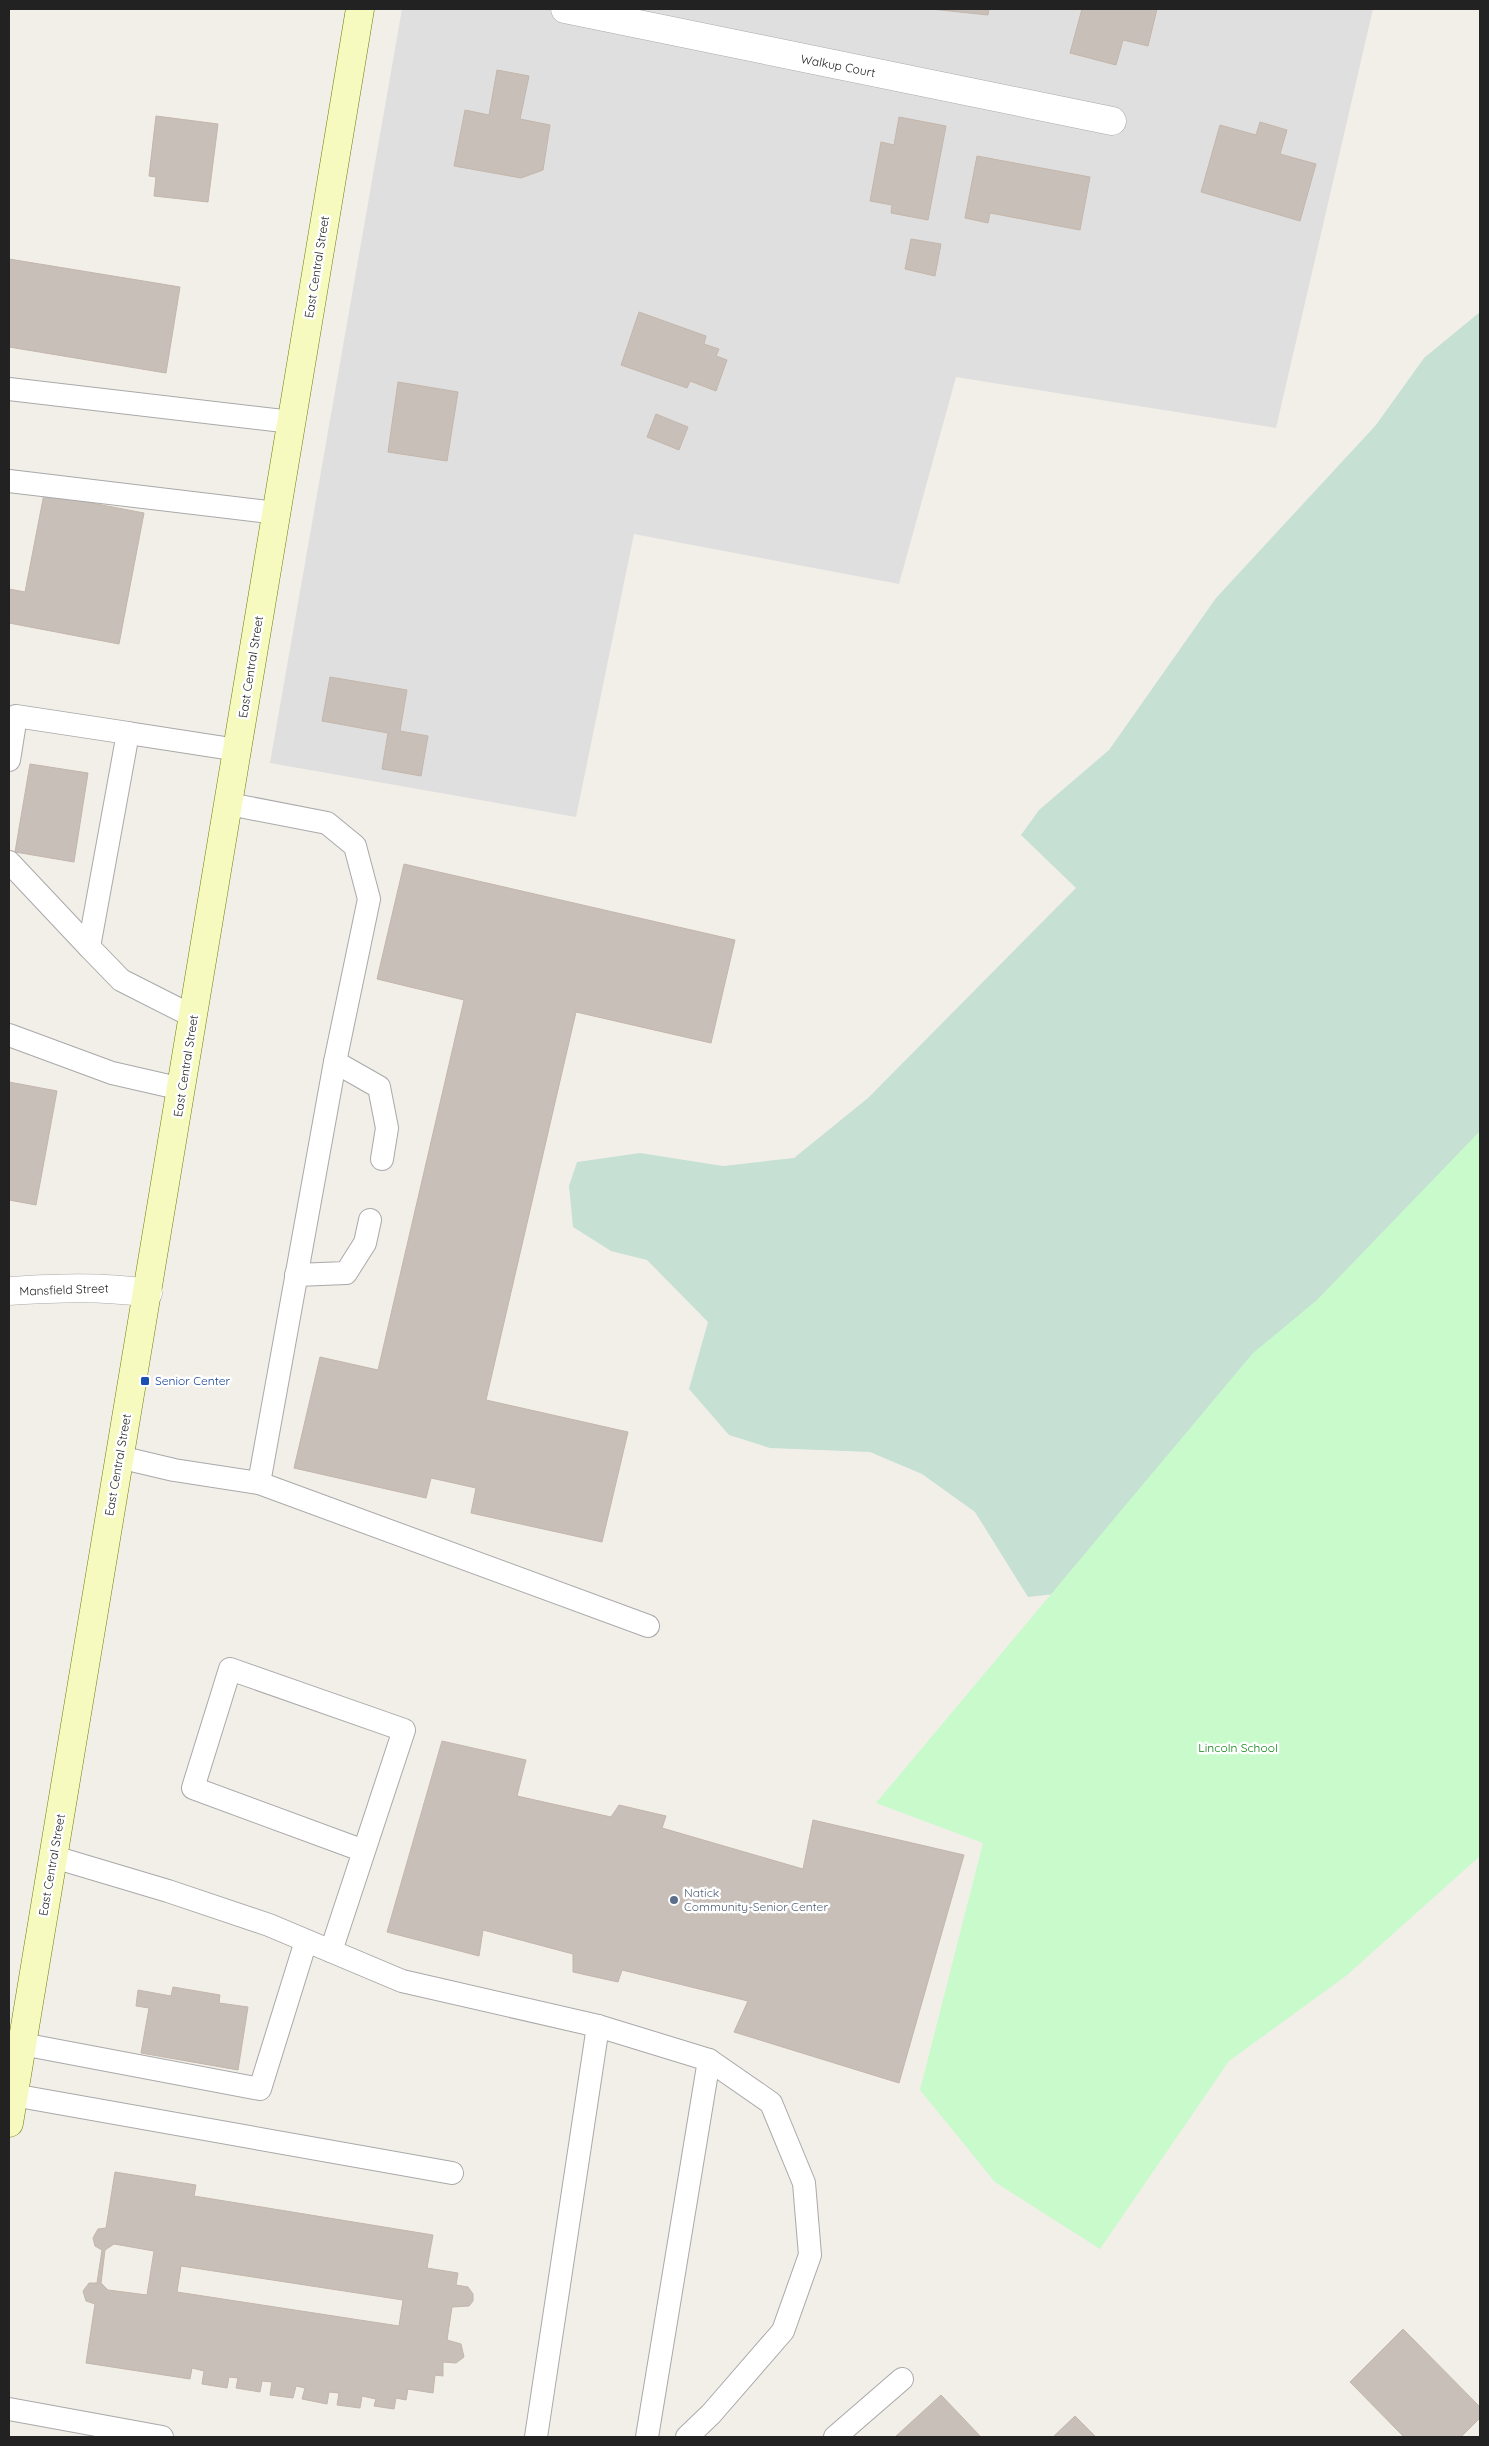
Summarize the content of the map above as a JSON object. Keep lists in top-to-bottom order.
{
  "streets": {
    "main road": ["East Central Street"],
    "street": ["Walkup Court", "Mansfield Street"]
  },
  "crossings": [
    ["East Central Street", "Mansfield Street"]
  ],
  "parks": ["Lincoln School"],
  "places": {
    "transit": ["Senior Center"],
    "other": ["Natick Community-Senior Center"]
  }
}
